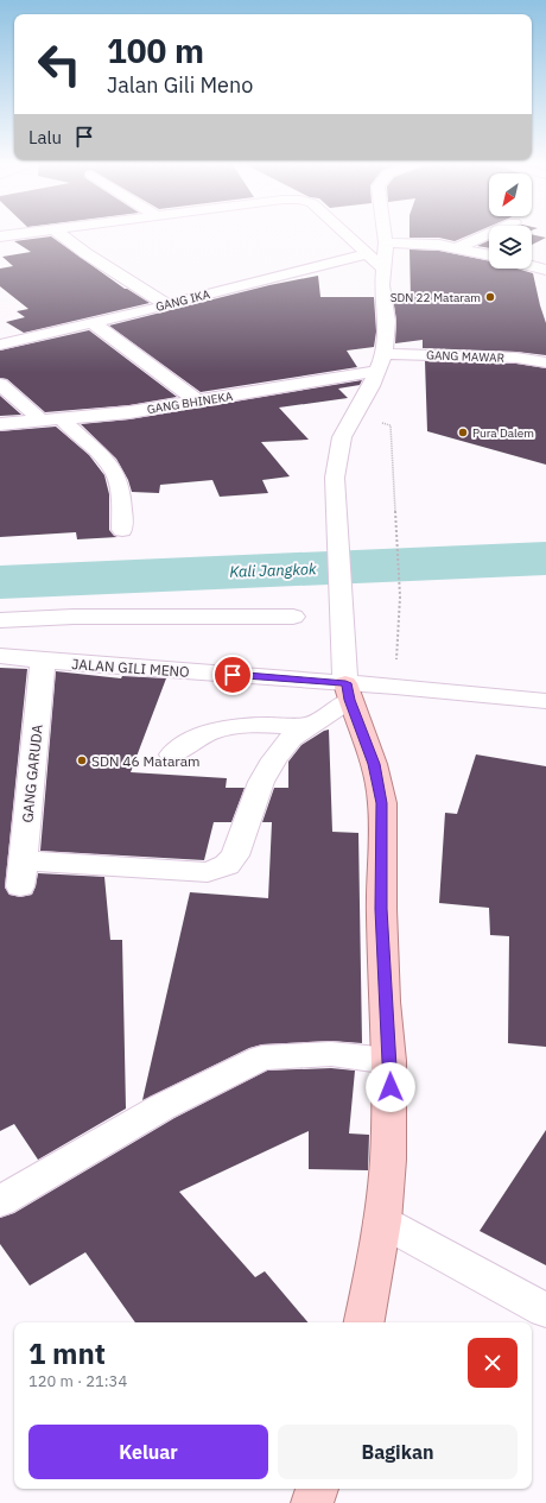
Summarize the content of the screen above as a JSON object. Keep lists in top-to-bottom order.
{
  "streets": {
    "street": [
      "GANG IKA",
      "GANG MAWAR",
      "GANG BHINEKA",
      "JALAN GILI MENO",
      "GANG GARUDA"
    ]
  },
  "crossings": [
    ["JALAN GILI MENO", "GANG GARUDA"]
  ],
  "water": ["Kali Jangkok"],
  "places": ["SDN 22 Mataram", "Pura Dalem", "SDN 46 Mataram"],
  "north": "bottom left",
  "page": {
    "turn": ["100 m", "Jalan Gili Meno"],
    "then": "Lalu",
    "heading": ["1 mnt", "120 m · 21:34"],
    "buttons": ["Keluar", "Bagikan"]
  }
}
